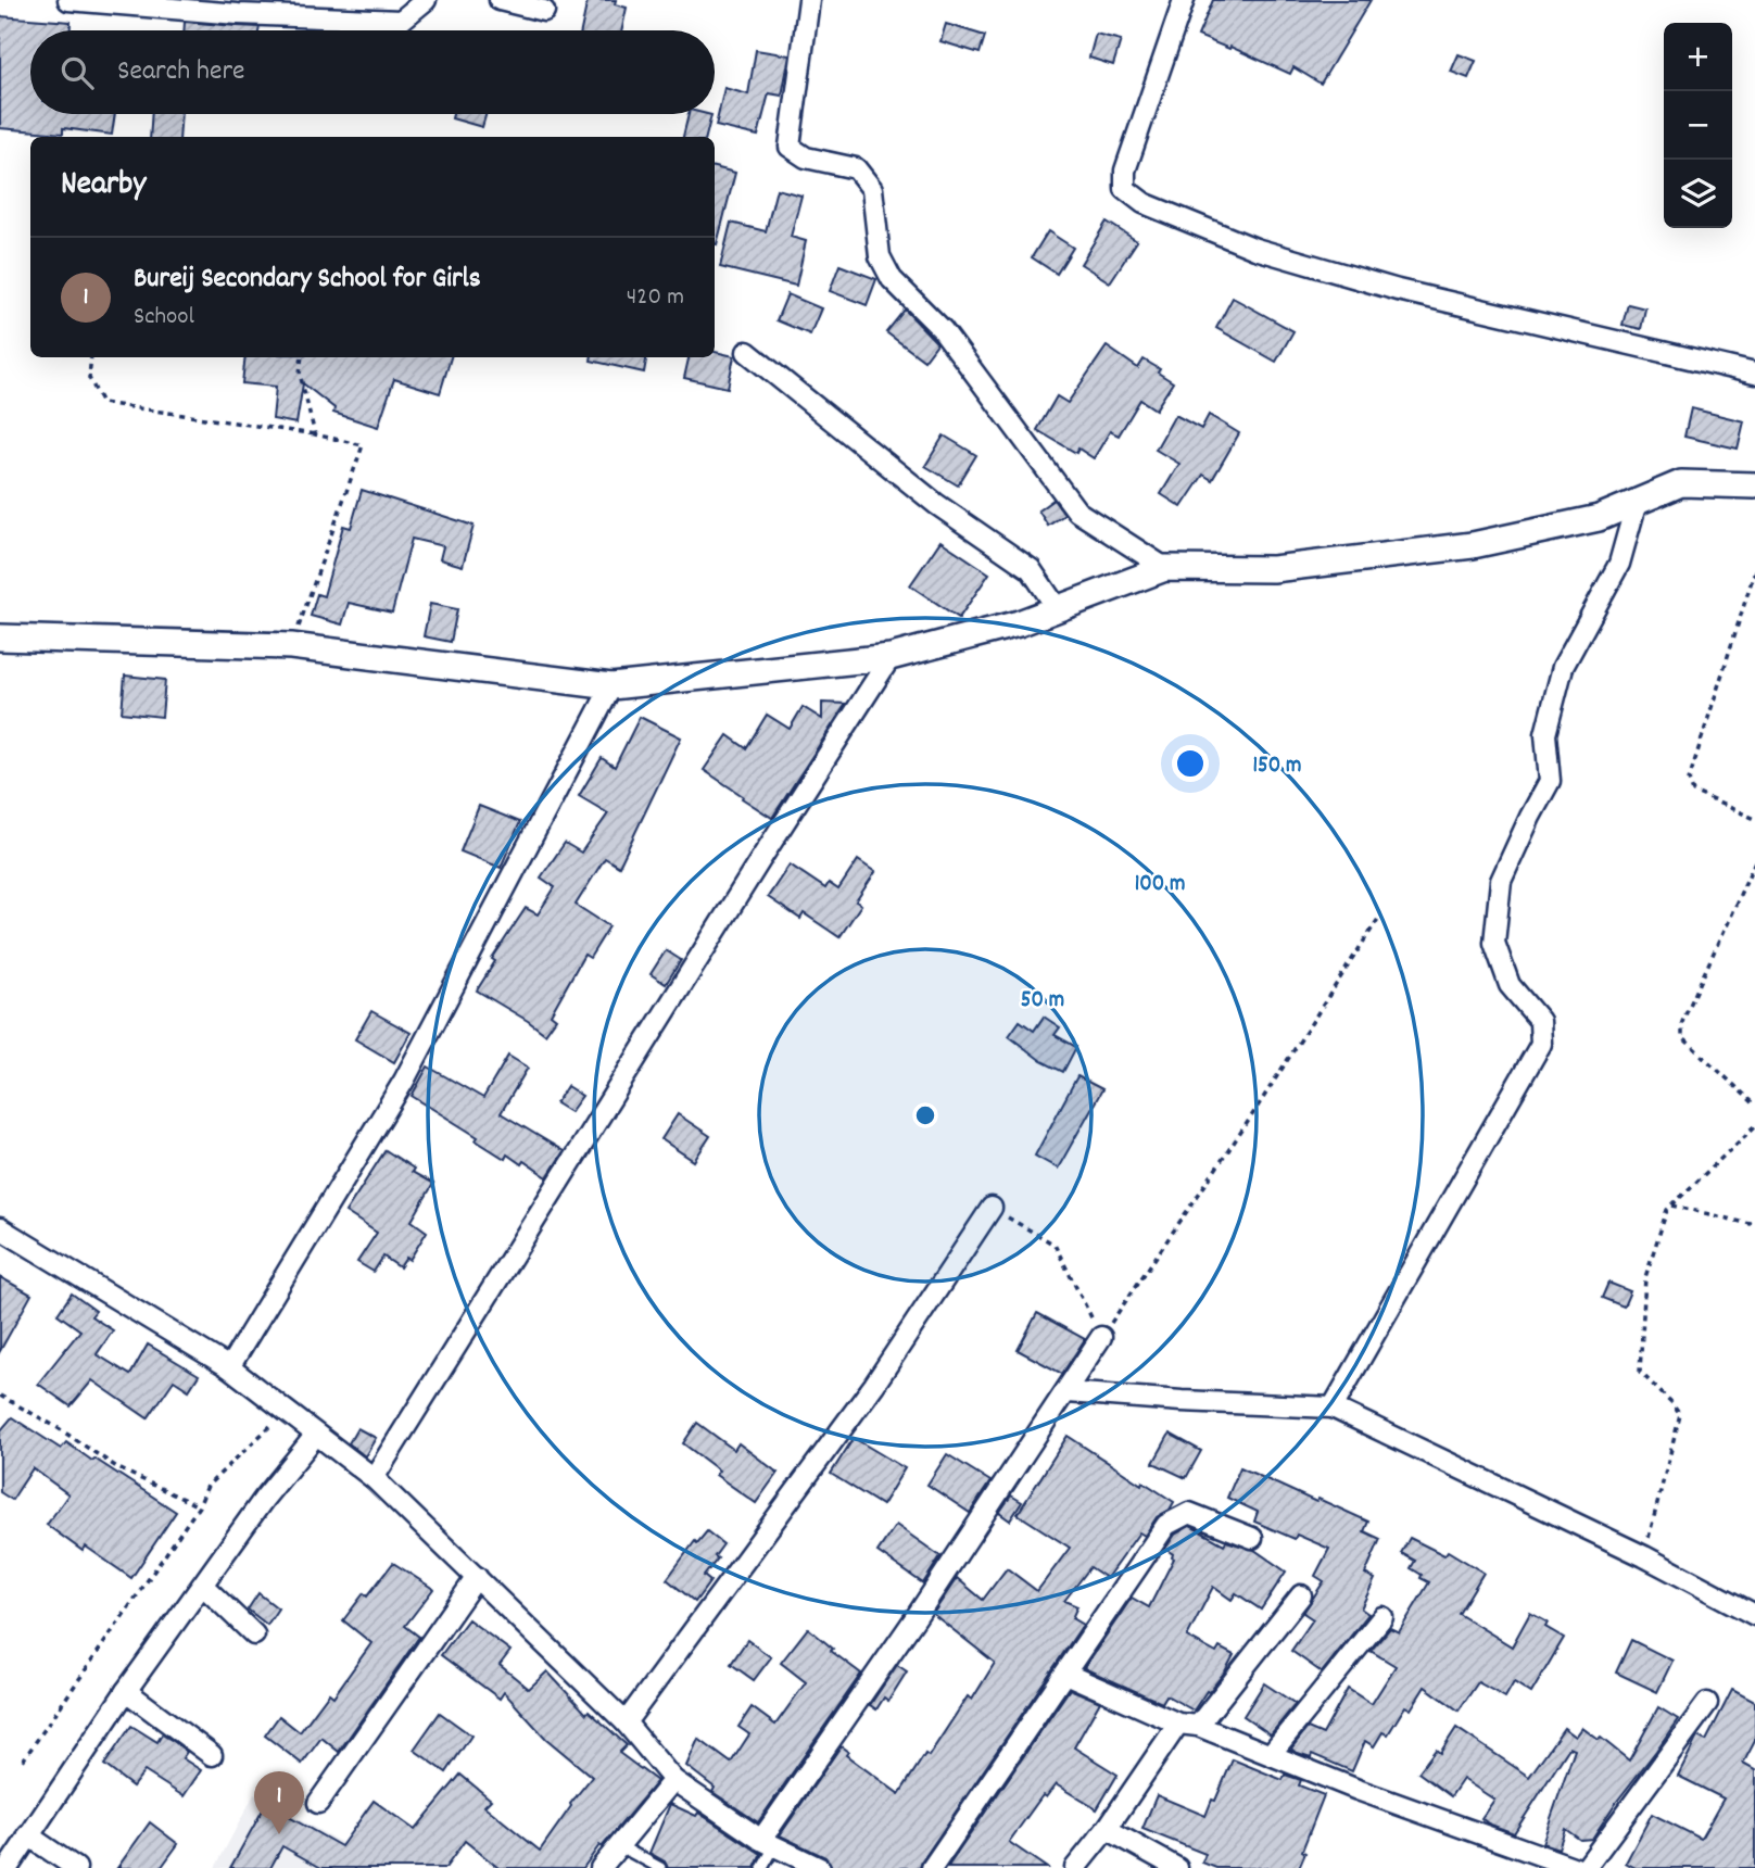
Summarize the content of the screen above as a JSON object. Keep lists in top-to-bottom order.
{
  "page": {
    "map_buttons": ["+", "−"],
    "search": "Search here",
    "heading": "Nearby",
    "list": [
      {
        "mark": "1",
        "name": "Bureij Secondary School for Girls",
        "note": "School",
        "value": "420 m"
      }
    ],
    "pins": "1"
  },
  "rings": ["150 m", "100 m", "50 m"]
}
